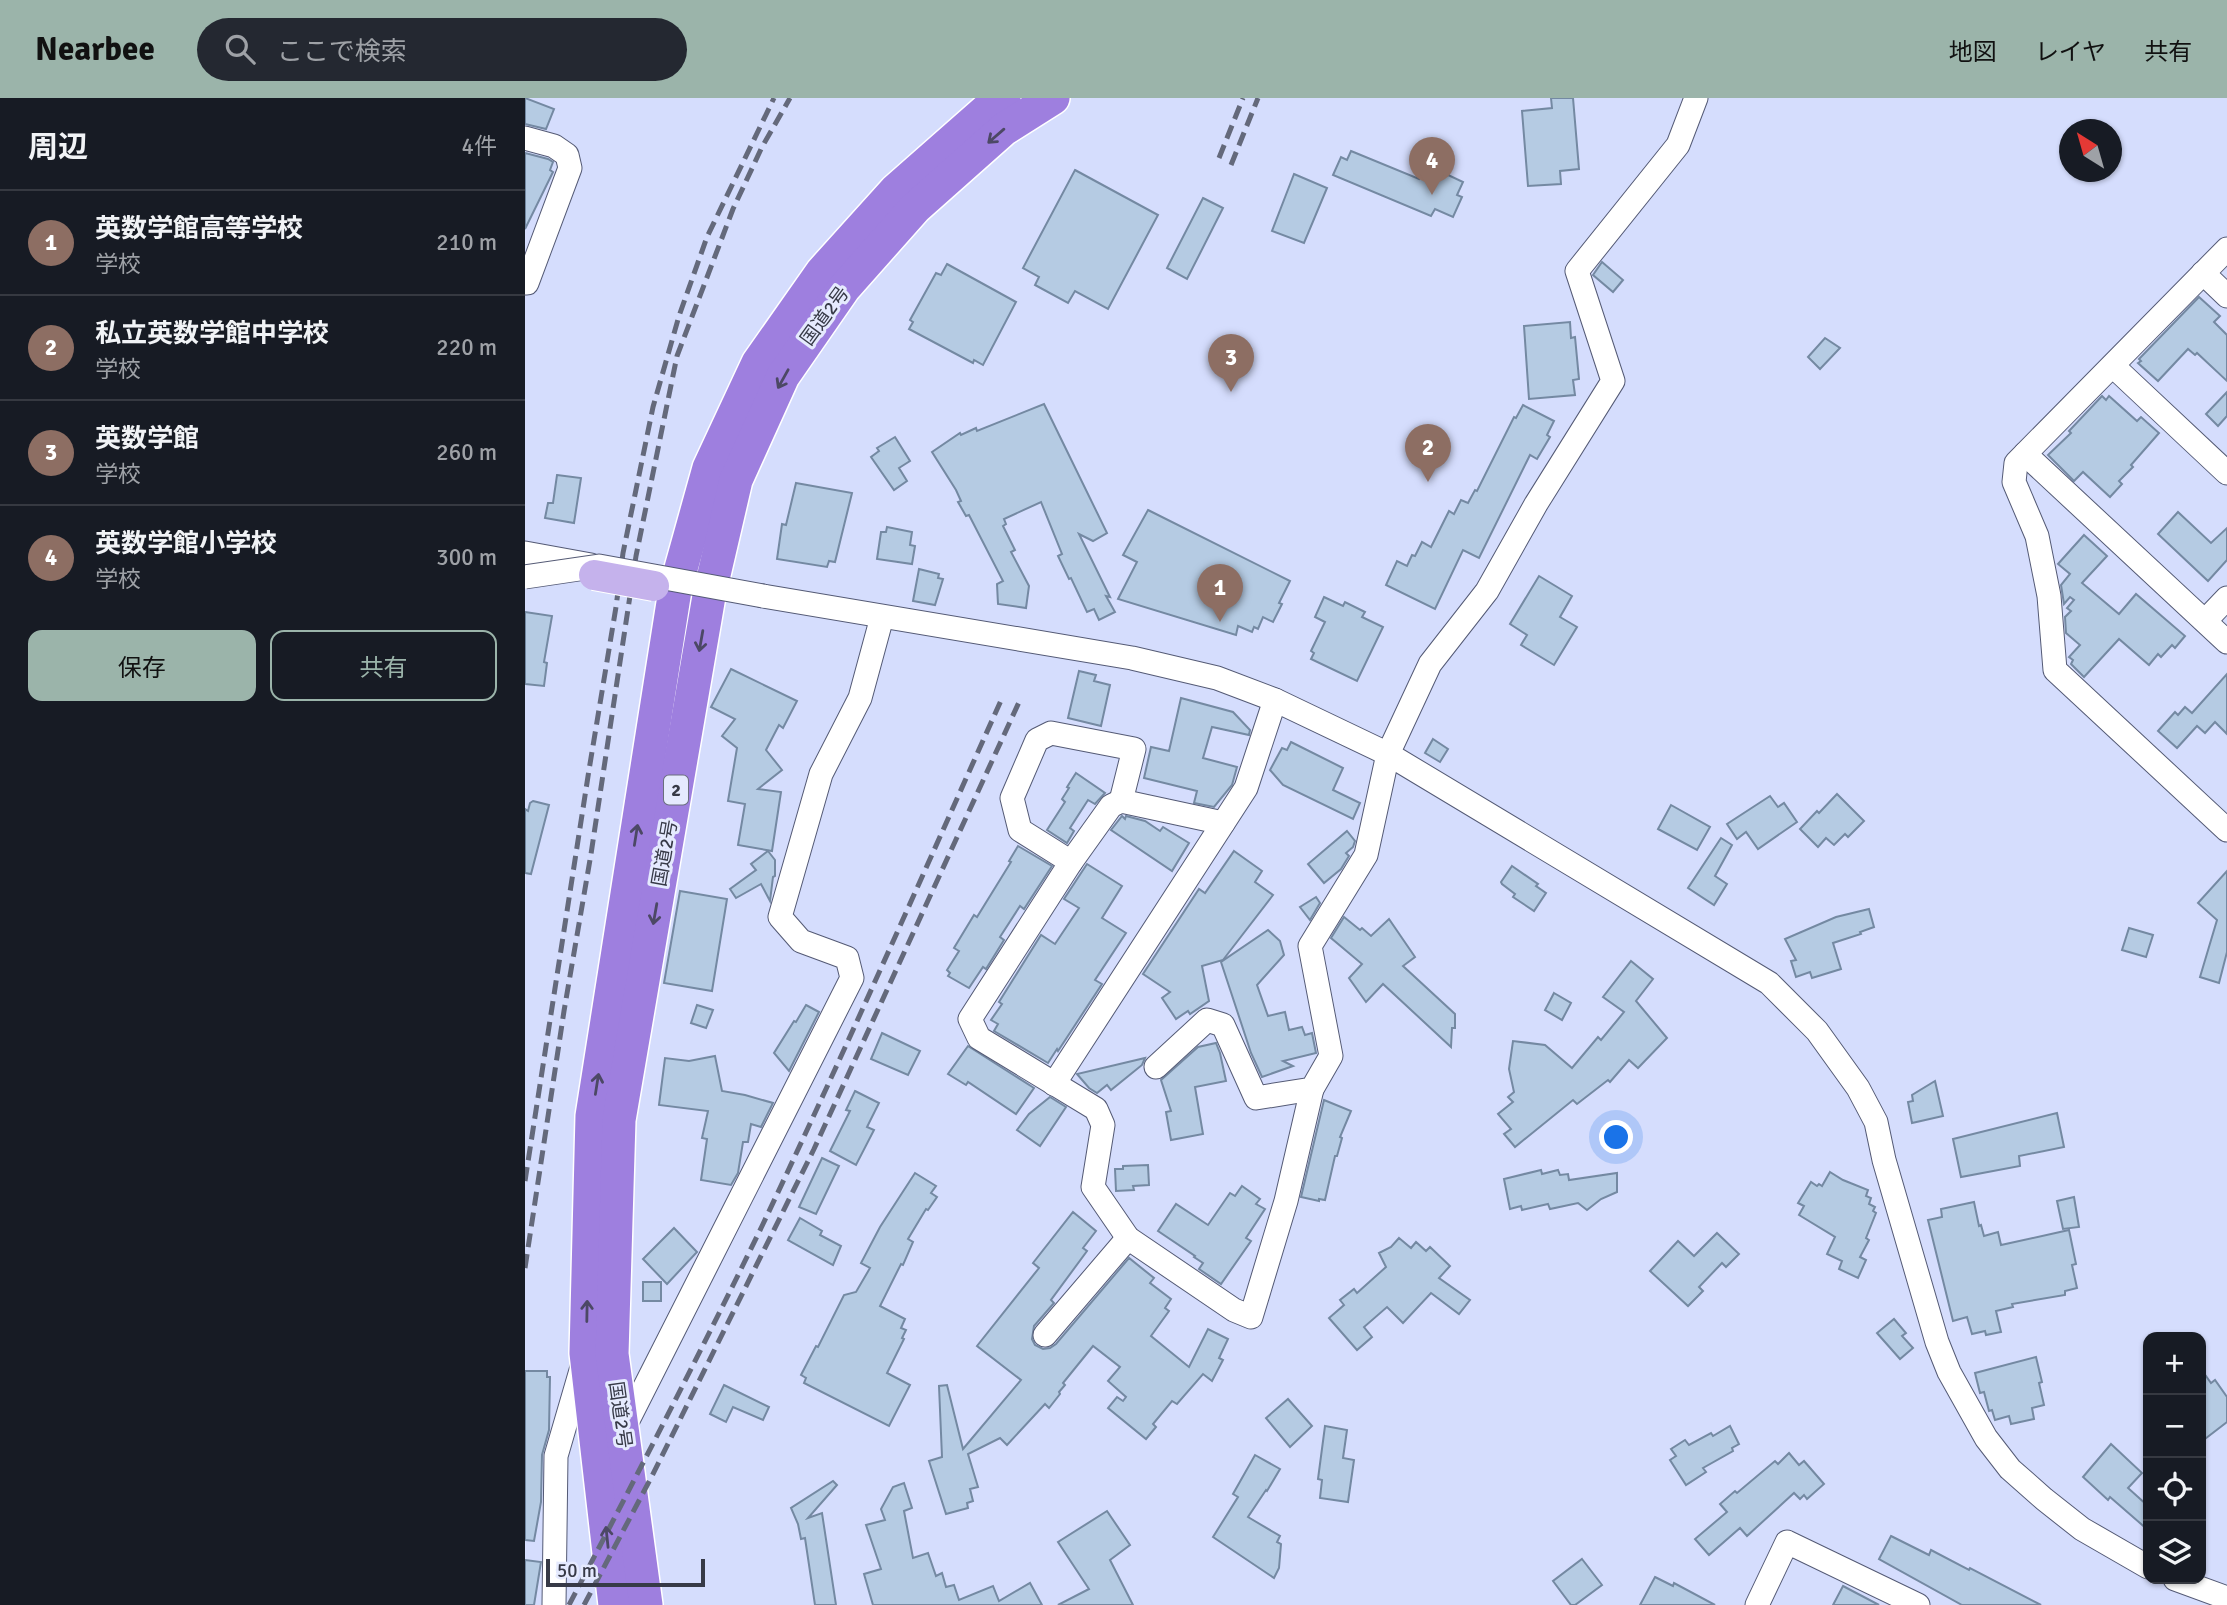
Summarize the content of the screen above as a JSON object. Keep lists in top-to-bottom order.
{
  "streets": {
    "highway": ["国道2号", "2"]
  },
  "scale_bar": "50 m",
  "north": "top left",
  "page": {
    "header": "Nearbee",
    "search": "ここで検索",
    "nav": ["地図", "レイヤ", "共有"],
    "heading": ["周辺", "4件"],
    "pins": [
      "4",
      "3",
      "2",
      "1"
    ],
    "list": [
      {
        "mark": "1",
        "name": "英数学館高等学校",
        "note": "学校",
        "value": "210 m"
      },
      {
        "mark": "2",
        "name": "私立英数学館中学校",
        "note": "学校",
        "value": "220 m"
      },
      {
        "mark": "3",
        "name": "英数学館",
        "note": "学校",
        "value": "260 m"
      },
      {
        "mark": "4",
        "name": "英数学館小学校",
        "note": "学校",
        "value": "300 m"
      }
    ],
    "buttons": ["保存", "共有"],
    "map_buttons": ["+", "−"],
    "scale": "50 m"
  }
}
